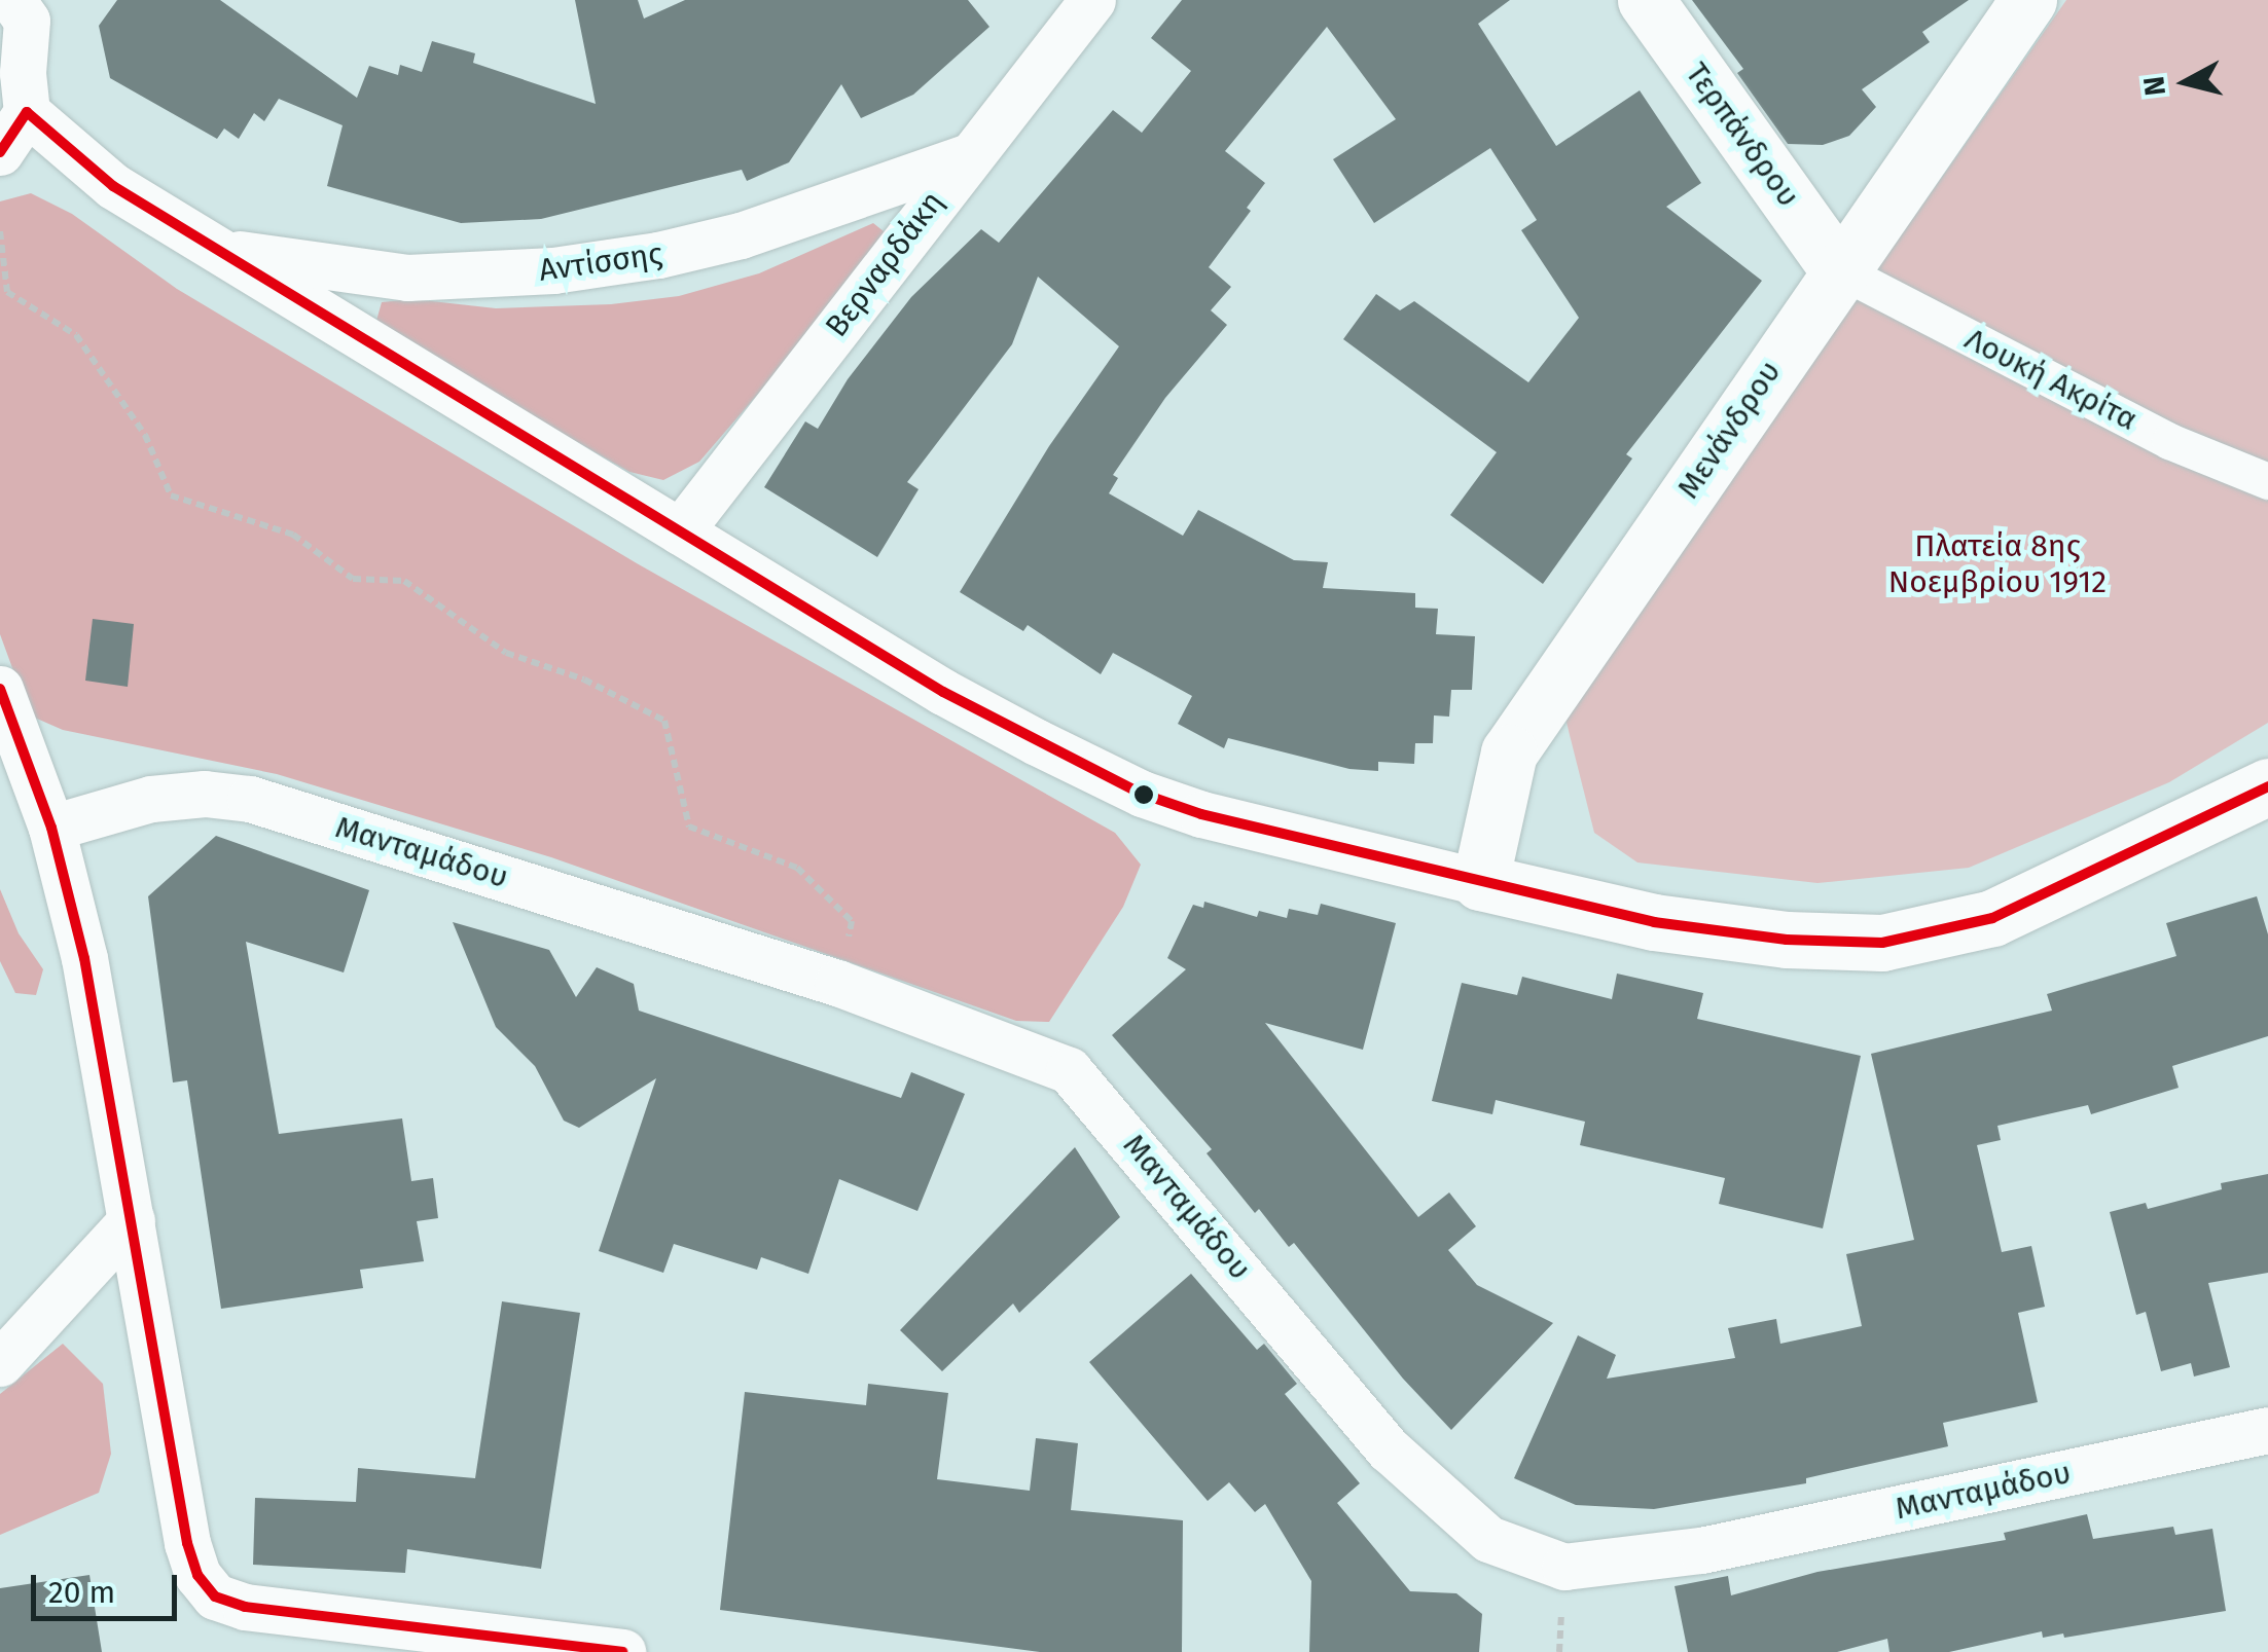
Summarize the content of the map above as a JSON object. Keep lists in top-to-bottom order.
{
  "streets": {
    "street": [
      "Τερπάνδρου",
      "Αντίσσης",
      "Βερναρδάκη",
      "Λουκή Ακρίτα",
      "Μενάνδρου",
      "Μανταμάδου"
    ]
  },
  "crossings": [
    ["Τερπάνδρου", "Λουκή Ακρίτα"],
    ["Τερπάνδρου", "Μενάνδρου"],
    ["Αντίσσης", "Βερναρδάκη"],
    ["Λουκή Ακρίτα", "Μενάνδρου"]
  ],
  "parks": ["Πλατεία 8ης Νοεμβρίου 1912"],
  "scale_bar": "20 m",
  "north": "left"
}
